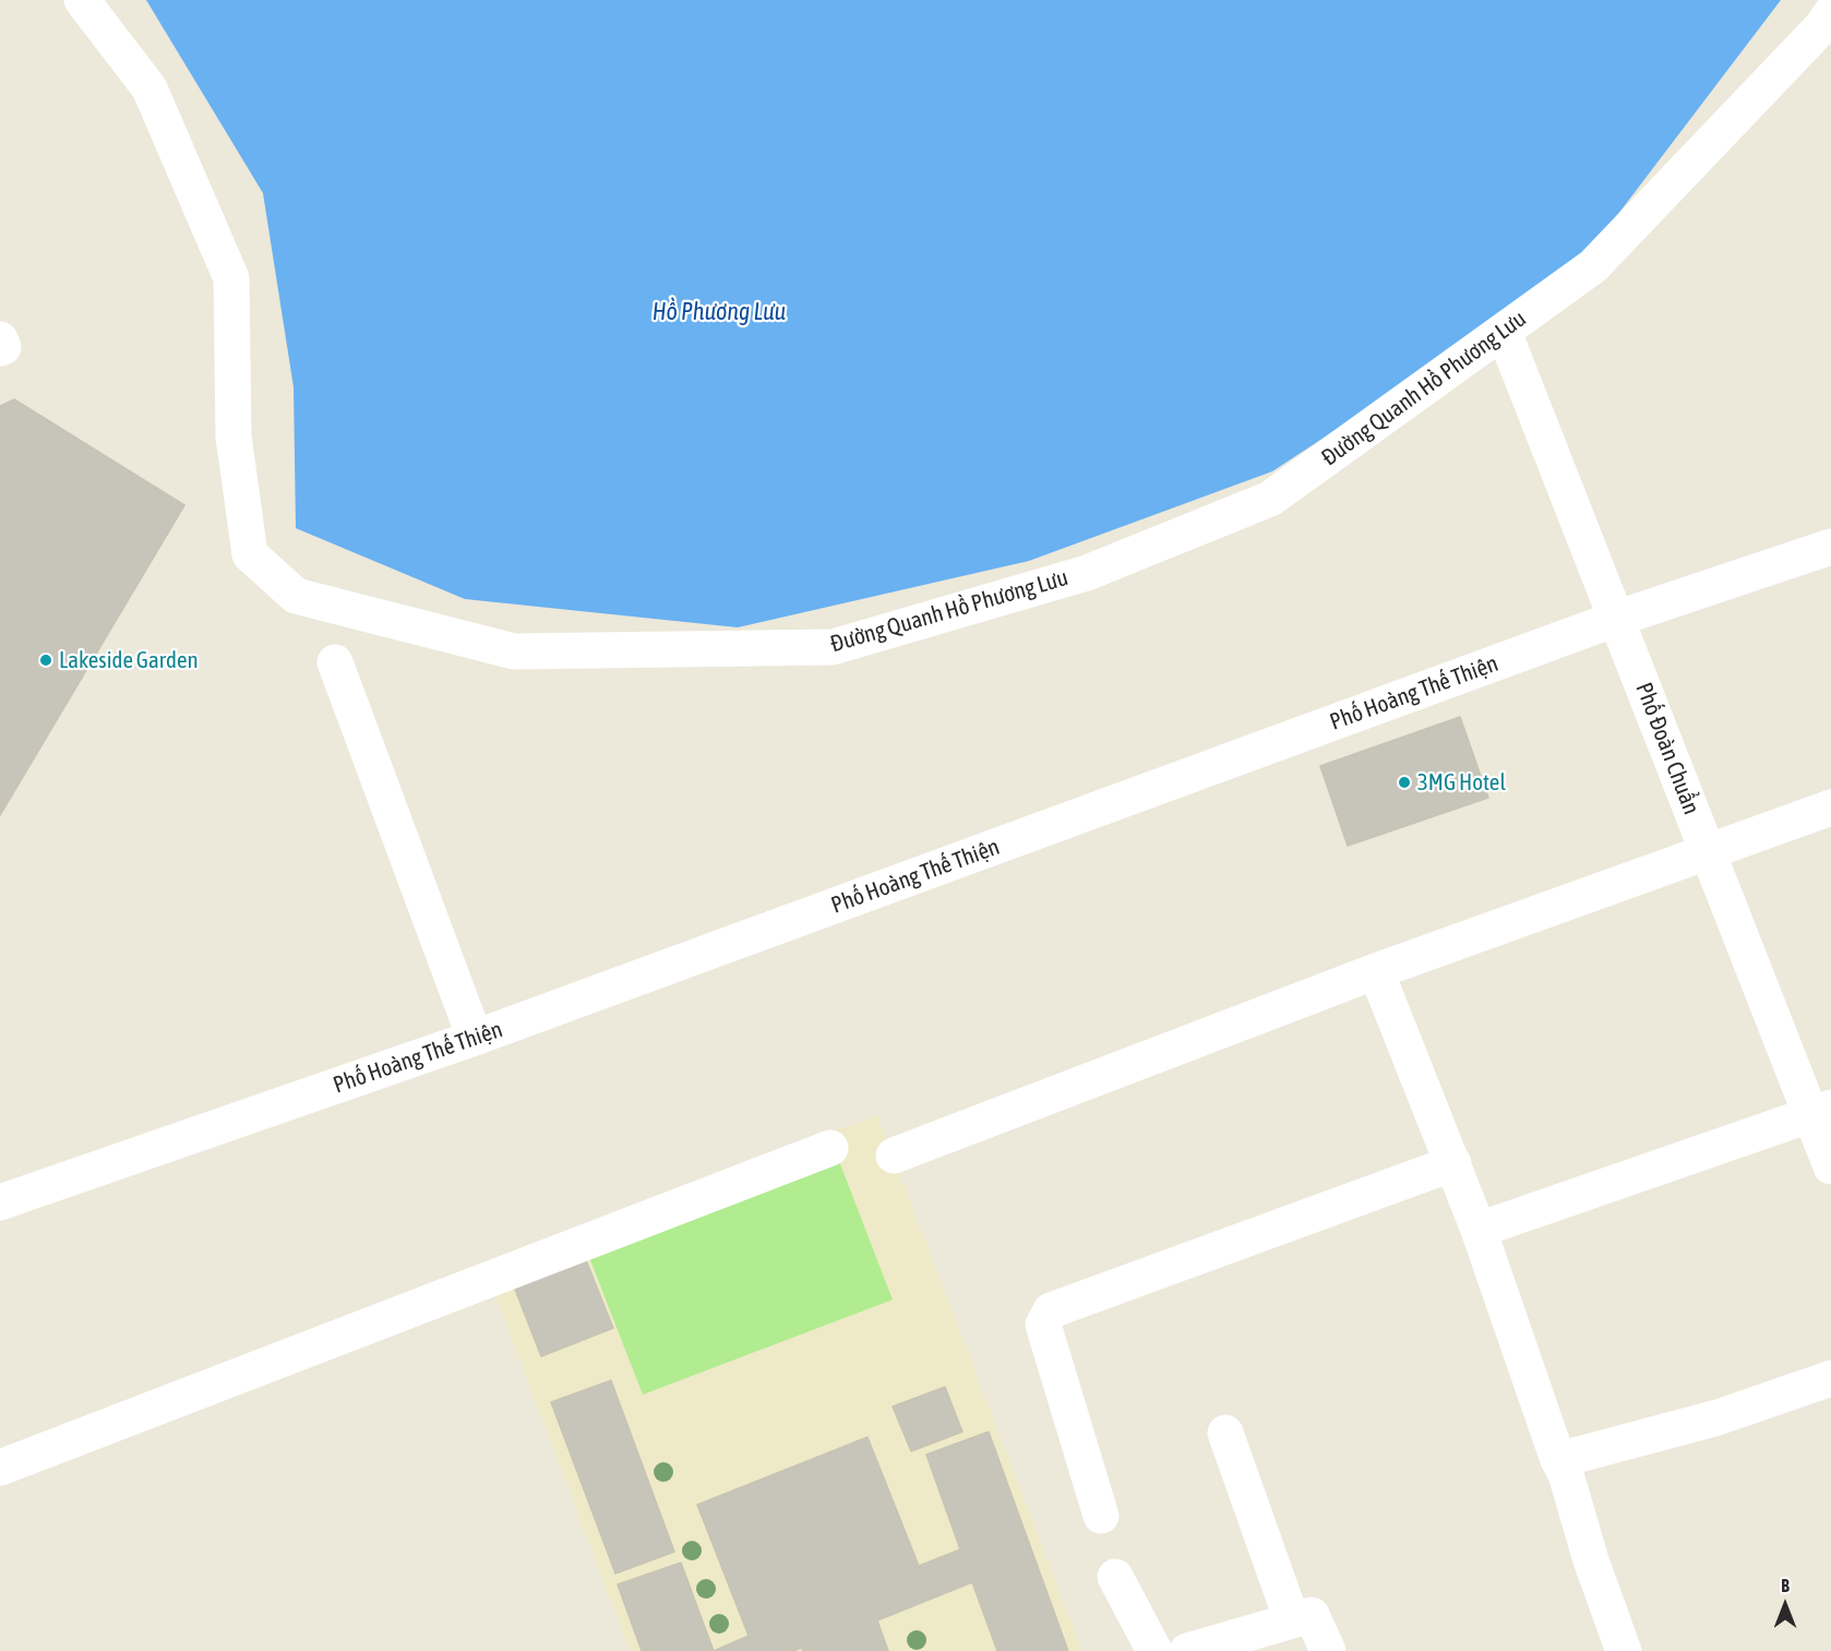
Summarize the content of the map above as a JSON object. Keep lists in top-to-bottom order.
{
  "streets": {
    "street": ["Đường Quanh Hồ Phương Lưu", "Phố Hoàng Thế Thiện", "Phố Đoàn Chuẩn"]
  },
  "crossings": [
    ["Đường Quanh Hồ Phương Lưu", "Phố Đoàn Chuẩn"],
    ["Phố Hoàng Thế Thiện", "Phố Đoàn Chuẩn"]
  ],
  "water": ["Hồ Phương Lưu"],
  "places": ["Lakeside Garden", "3MG Hotel"],
  "north": "top"
}
